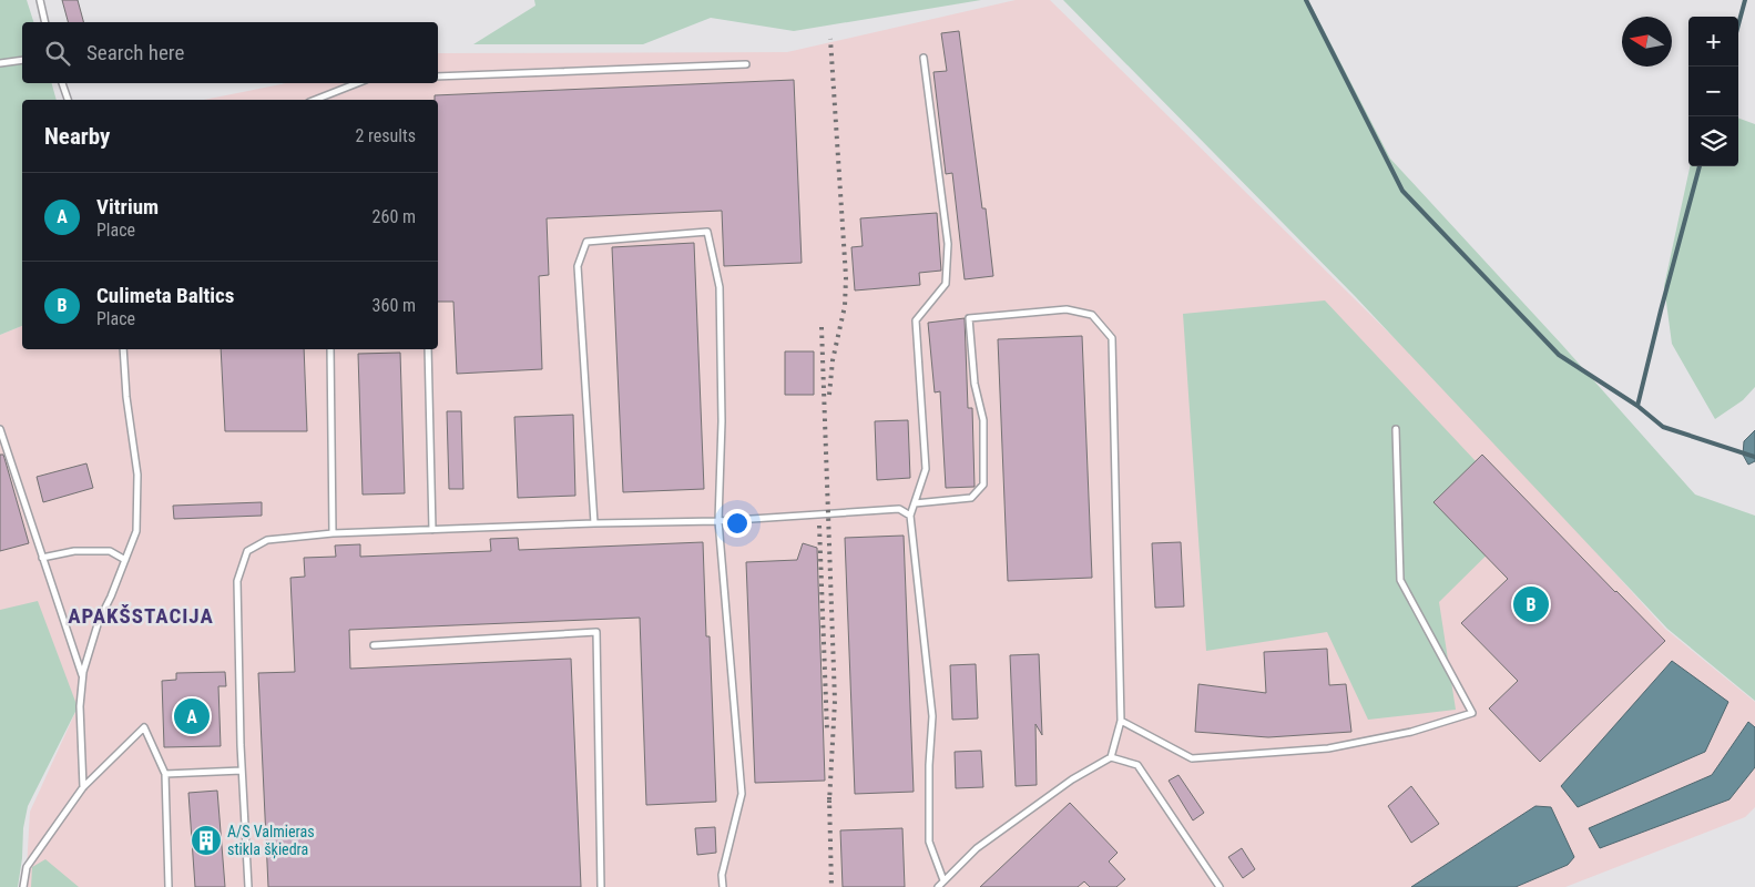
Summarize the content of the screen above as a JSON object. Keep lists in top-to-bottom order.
{
  "districts": ["APAKŠSTACIJA"],
  "places": {
    "building": ["A/S Valmieras stikla šķiedra"]
  },
  "north": "left",
  "page": {
    "map_buttons": ["+", "−"],
    "search": "Search here",
    "heading": ["Nearby", "2 results"],
    "list": [
      {
        "mark": "A",
        "name": "Vitrium",
        "note": "Place",
        "value": "260 m"
      },
      {
        "mark": "B",
        "name": "Culimeta Baltics",
        "note": "Place",
        "value": "360 m"
      }
    ],
    "pins": ["B", "A"]
  }
}
